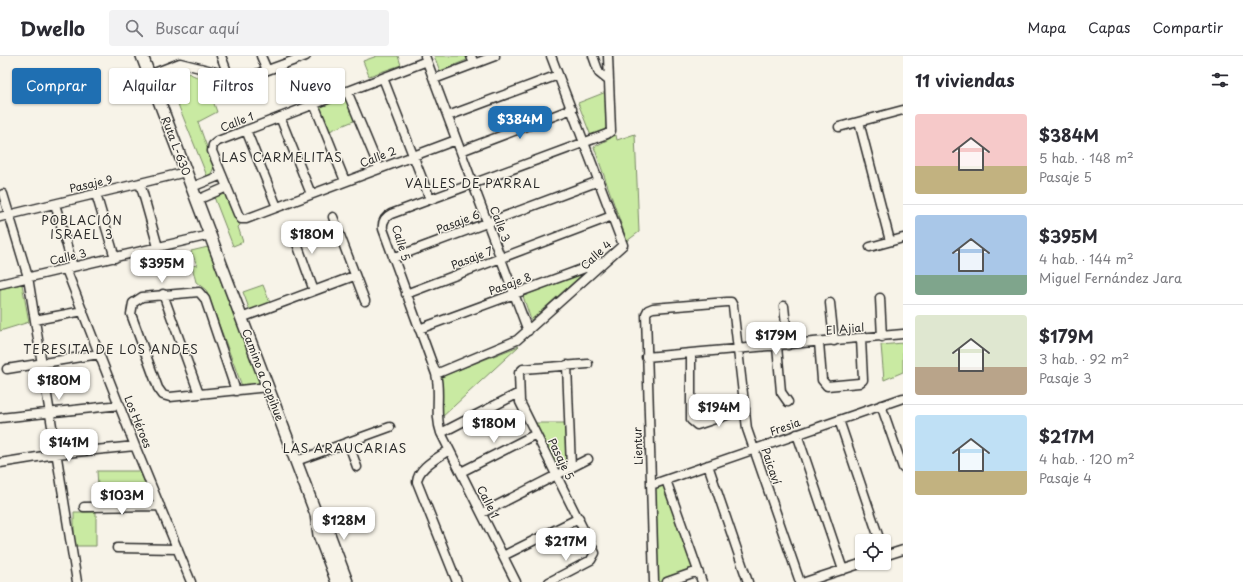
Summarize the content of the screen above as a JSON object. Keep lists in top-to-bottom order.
{
  "streets": {
    "street": [
      "Calle 1",
      "Ruta L-630",
      "Calle 2",
      "Pasaje 9",
      "Pasaje 6",
      "Calle 3",
      "Calle 5",
      "Calle 4",
      "Pasaje 7",
      "Pasaje 8",
      "El Ajial",
      "Camino a Copihue",
      "Los Héroes",
      "Fresia",
      "Lientur",
      "Pasaje 5",
      "Paicaví"
    ]
  },
  "crossings": [
    ["Calle 1", "Calle 3"],
    ["Calle 1", "Calle 5"],
    ["Ruta L-630", "Pasaje 9"],
    ["Ruta L-630", "Calle 3"],
    ["Ruta L-630", "Camino a Copihue"],
    ["Calle 2", "Calle 3"],
    ["Pasaje 6", "Calle 3"],
    ["Pasaje 6", "Calle 5"],
    ["Pasaje 6", "Calle 4"],
    ["Calle 3", "Calle 5"],
    ["Calle 3", "Calle 4"],
    ["Calle 3", "Pasaje 7"],
    ["Calle 3", "Pasaje 8"],
    ["Calle 3", "Camino a Copihue"],
    ["Calle 3", "Los Héroes"],
    ["Calle 5", "Calle 4"],
    ["Calle 5", "Pasaje 7"],
    ["Calle 5", "Pasaje 8"],
    ["Calle 4", "Pasaje 7"],
    ["Calle 4", "Pasaje 8"],
    ["El Ajial", "Lientur"],
    ["El Ajial", "Paicaví"],
    ["Fresia", "Lientur"],
    ["Fresia", "Paicaví"],
    ["Lientur", "Paicaví"]
  ],
  "districts": [
    "LAS CARMELITAS",
    "VALLES DE PARRAL",
    "POBLACIÓN ISRAEL 3",
    "TERESITA DE LOS ANDES",
    "LAS ARAUCARIAS"
  ],
  "page": {
    "header": "Dwello",
    "search": "Buscar aquí",
    "nav": ["Mapa", "Capas", "Compartir"],
    "heading": "11 viviendas",
    "chip": [
      "Comprar",
      "Alquilar",
      "Filtros",
      "Nuevo"
    ],
    "list": [
      {
        "name": "$384M",
        "note": "5 hab. · 148 m² · Pasaje 5"
      },
      {
        "name": "$395M",
        "note": "4 hab. · 144 m² · Miguel Fernández Jara"
      },
      {
        "name": "$179M",
        "note": "3 hab. · 92 m² · Pasaje 3"
      },
      {
        "name": "$217M",
        "note": "4 hab. · 120 m² · Pasaje 4"
      }
    ],
    "price": [
      "$384M",
      "$180M",
      "$395M",
      "$179M",
      "$180M",
      "$194M",
      "$180M",
      "$141M",
      "$103M",
      "$128M",
      "$217M"
    ]
  }
}
